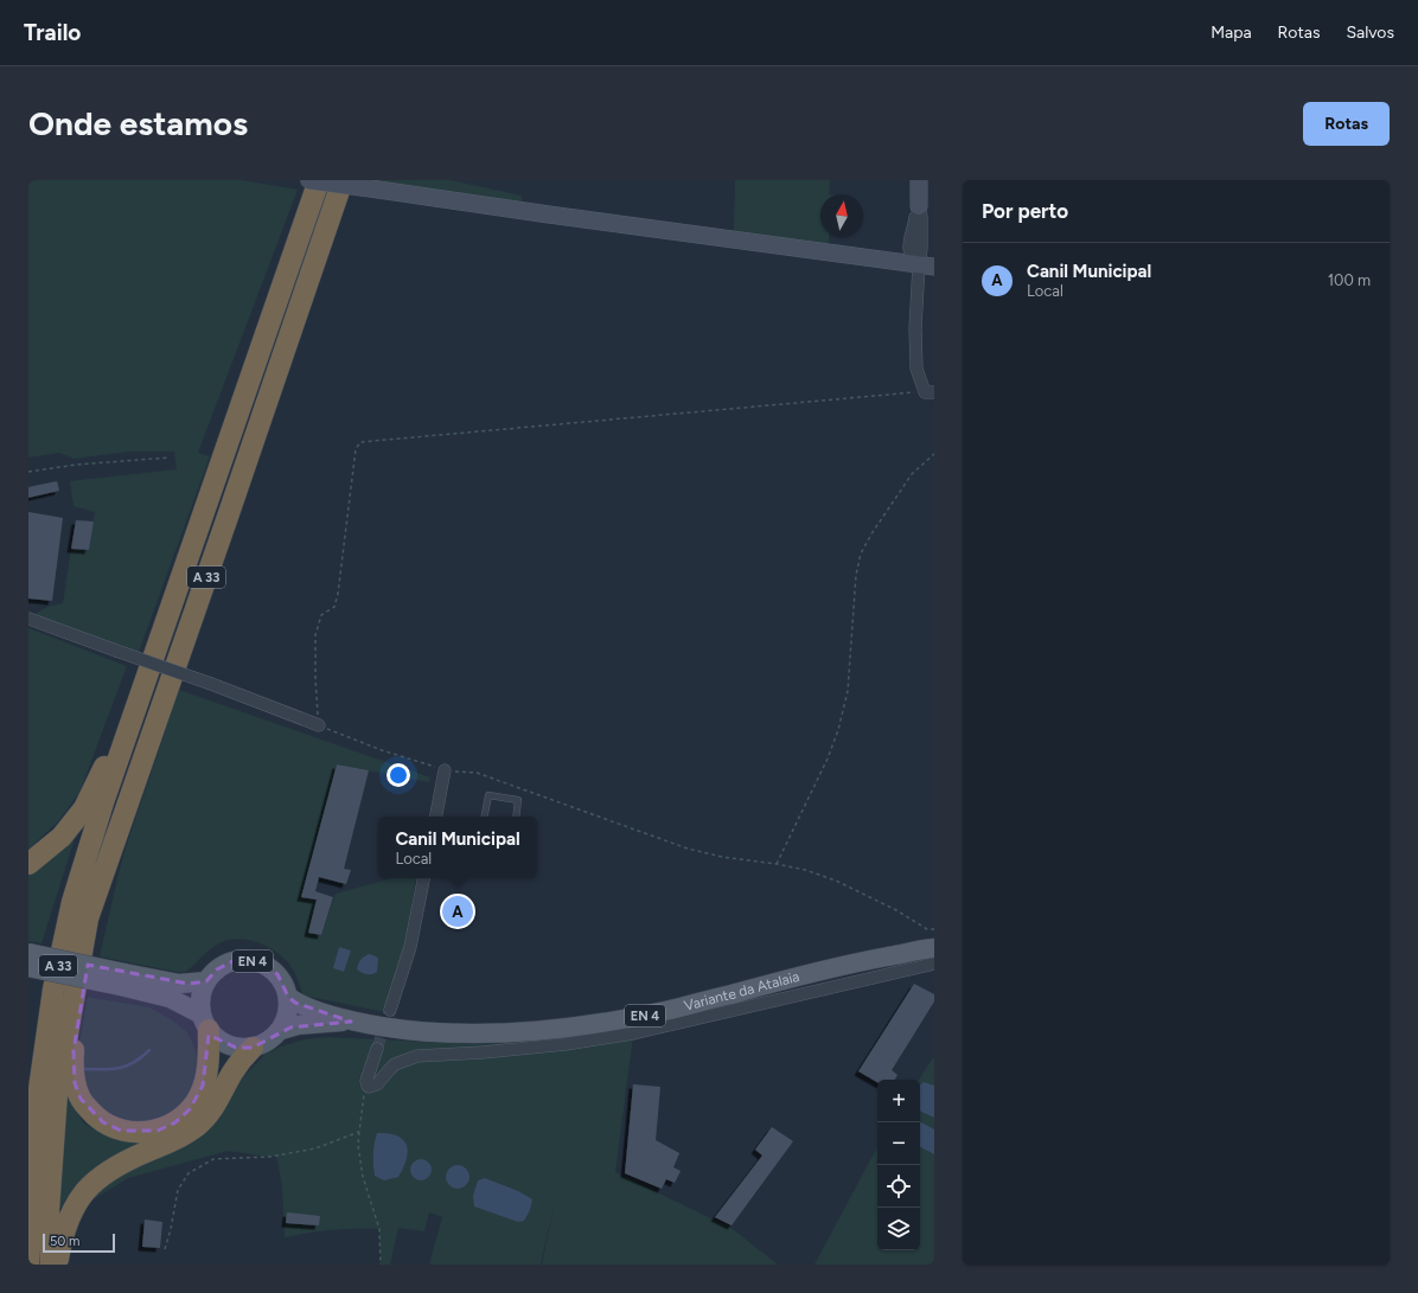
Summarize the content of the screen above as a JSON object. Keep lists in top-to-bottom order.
{
  "streets": {
    "highway": ["A 33"],
    "main road": ["EN 4", "Variante da Atalaia"]
  },
  "crossings": [
    ["EN 4", "Variante da Atalaia"]
  ],
  "scale_bar": "50 m",
  "north": "top",
  "page": {
    "header": "Trailo",
    "nav": ["Mapa", "Rotas", "Salvos"],
    "buttons": "Rotas",
    "title": "Onde estamos",
    "heading": "Por perto",
    "list": [
      {
        "mark": "A",
        "name": "Canil Municipal",
        "note": "Local",
        "value": "100 m"
      }
    ],
    "popup": ["Canil Municipal", "Local"],
    "pins": "A",
    "map_buttons": ["+", "−"],
    "scale": "50 m"
  }
}
